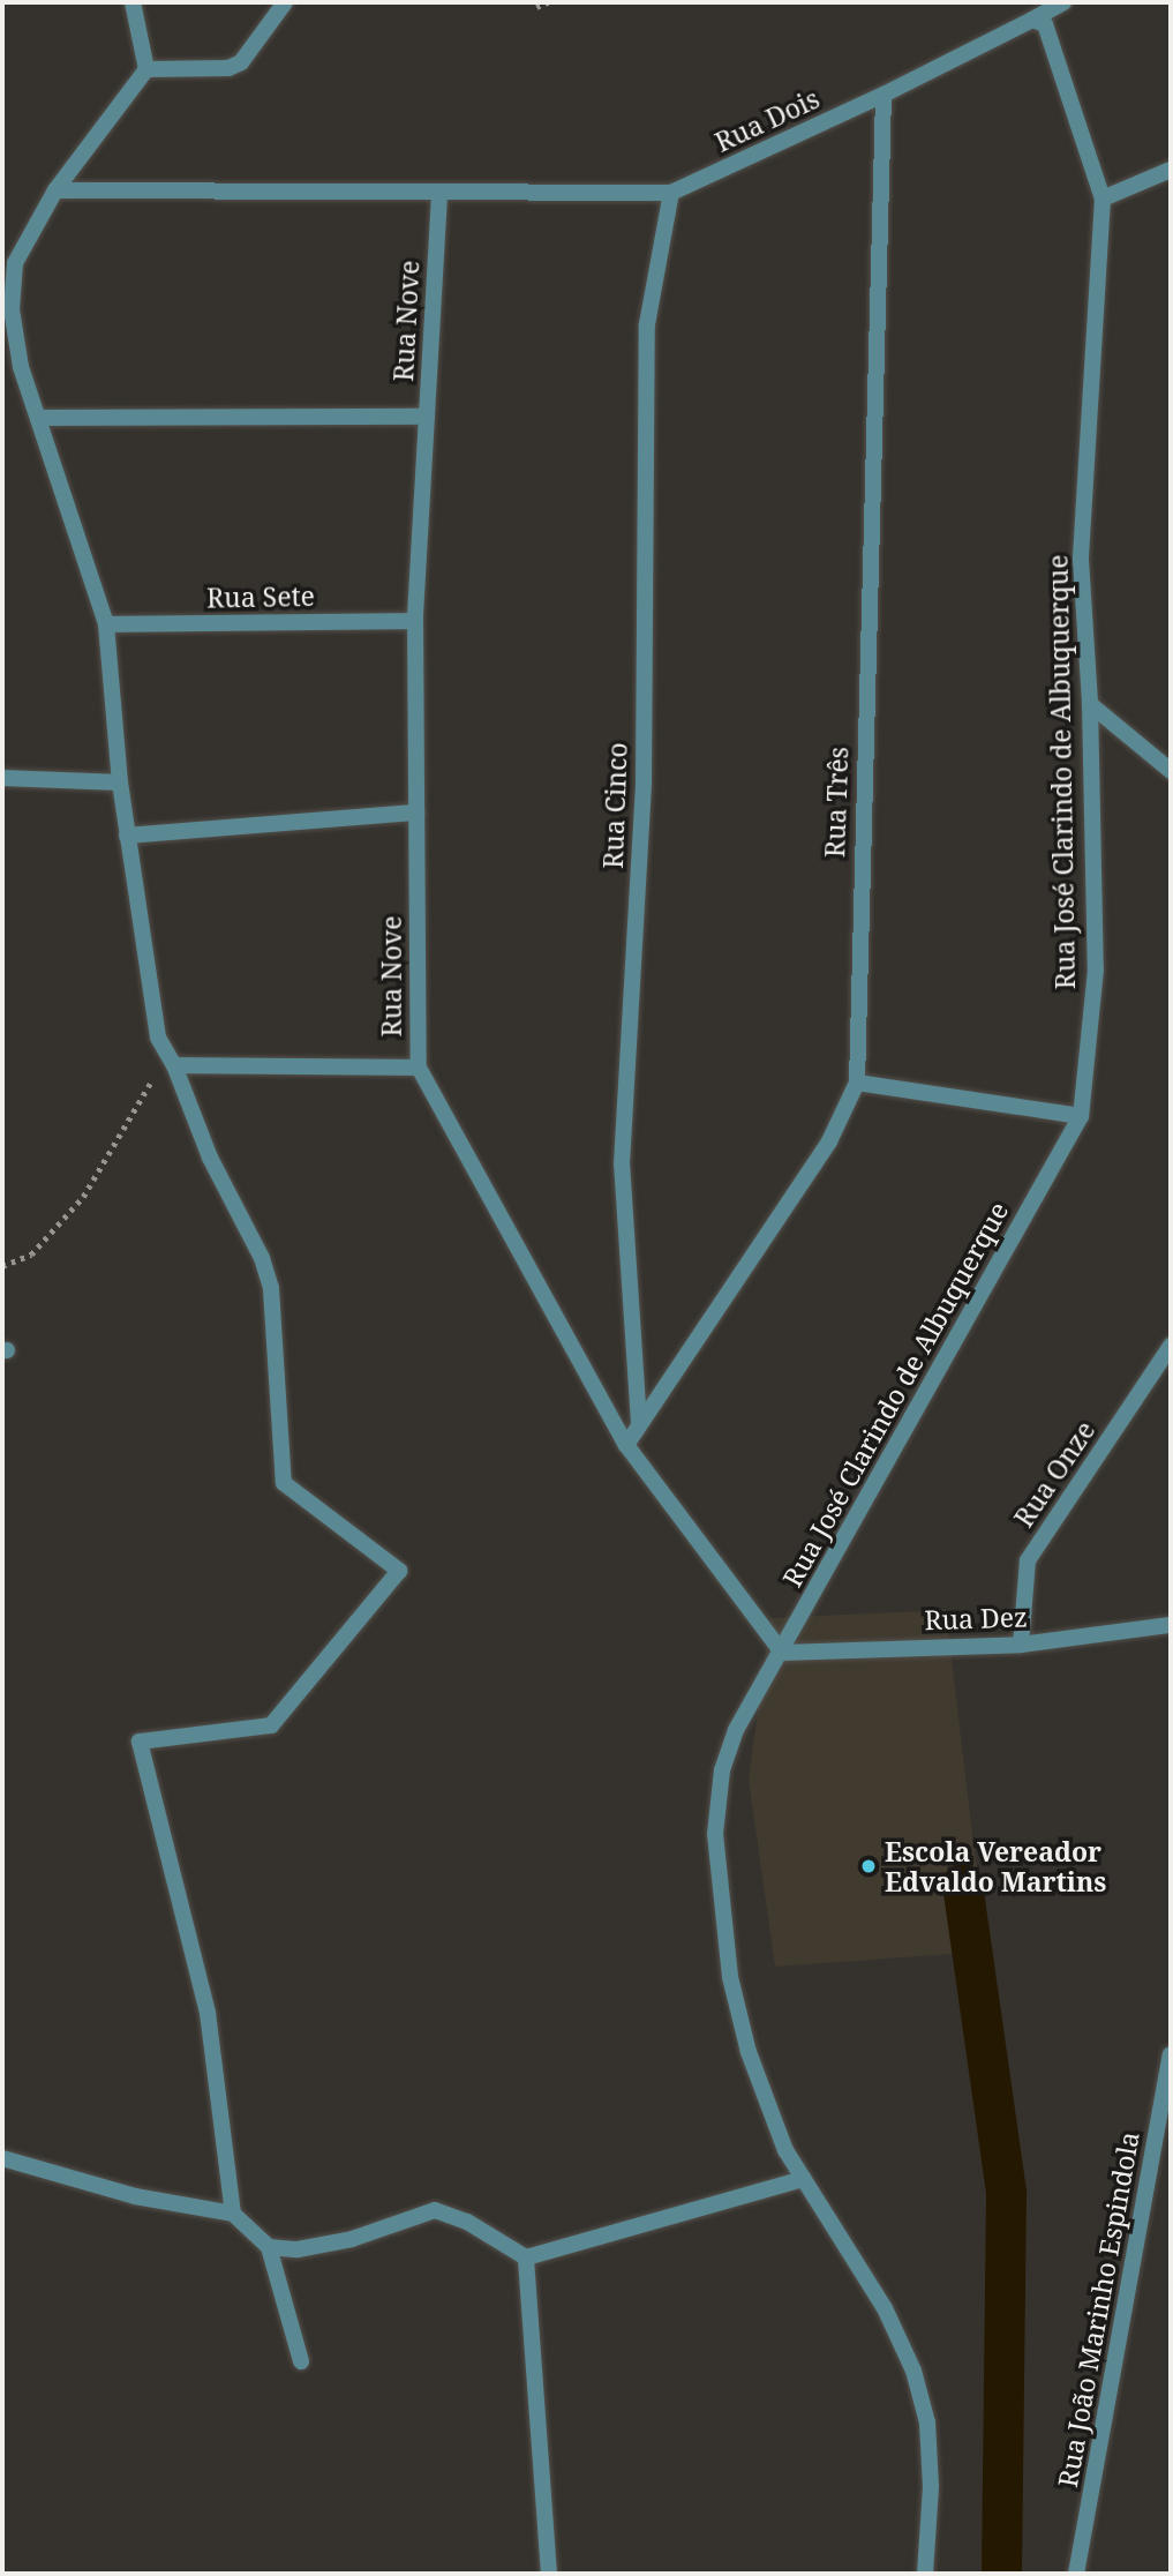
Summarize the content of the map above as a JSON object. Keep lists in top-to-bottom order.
{
  "streets": {
    "street": [
      "Rua Dois",
      "Rua Nove",
      "Rua Sete",
      "Rua José Clarindo de Albuquerque",
      "Rua Três",
      "Rua Cinco",
      "Rua Onze",
      "Rua Dez",
      "Rua João Marinho Espindola"
    ]
  },
  "crossings": [
    ["Rua Dois", "Rua Três"],
    ["Rua Dois", "Rua Cinco"],
    ["Rua Nove", "Rua Sete"],
    ["Rua Nove", "Rua José Clarindo de Albuquerque"],
    ["Rua Nove", "Rua Três"],
    ["Rua Nove", "Rua Dez"],
    ["Rua José Clarindo de Albuquerque", "Rua Dez"],
    ["Rua Três", "Rua Cinco"],
    ["Rua Onze", "Rua Dez"]
  ],
  "places": ["Escola Vereador Edvaldo Martins"]
}
